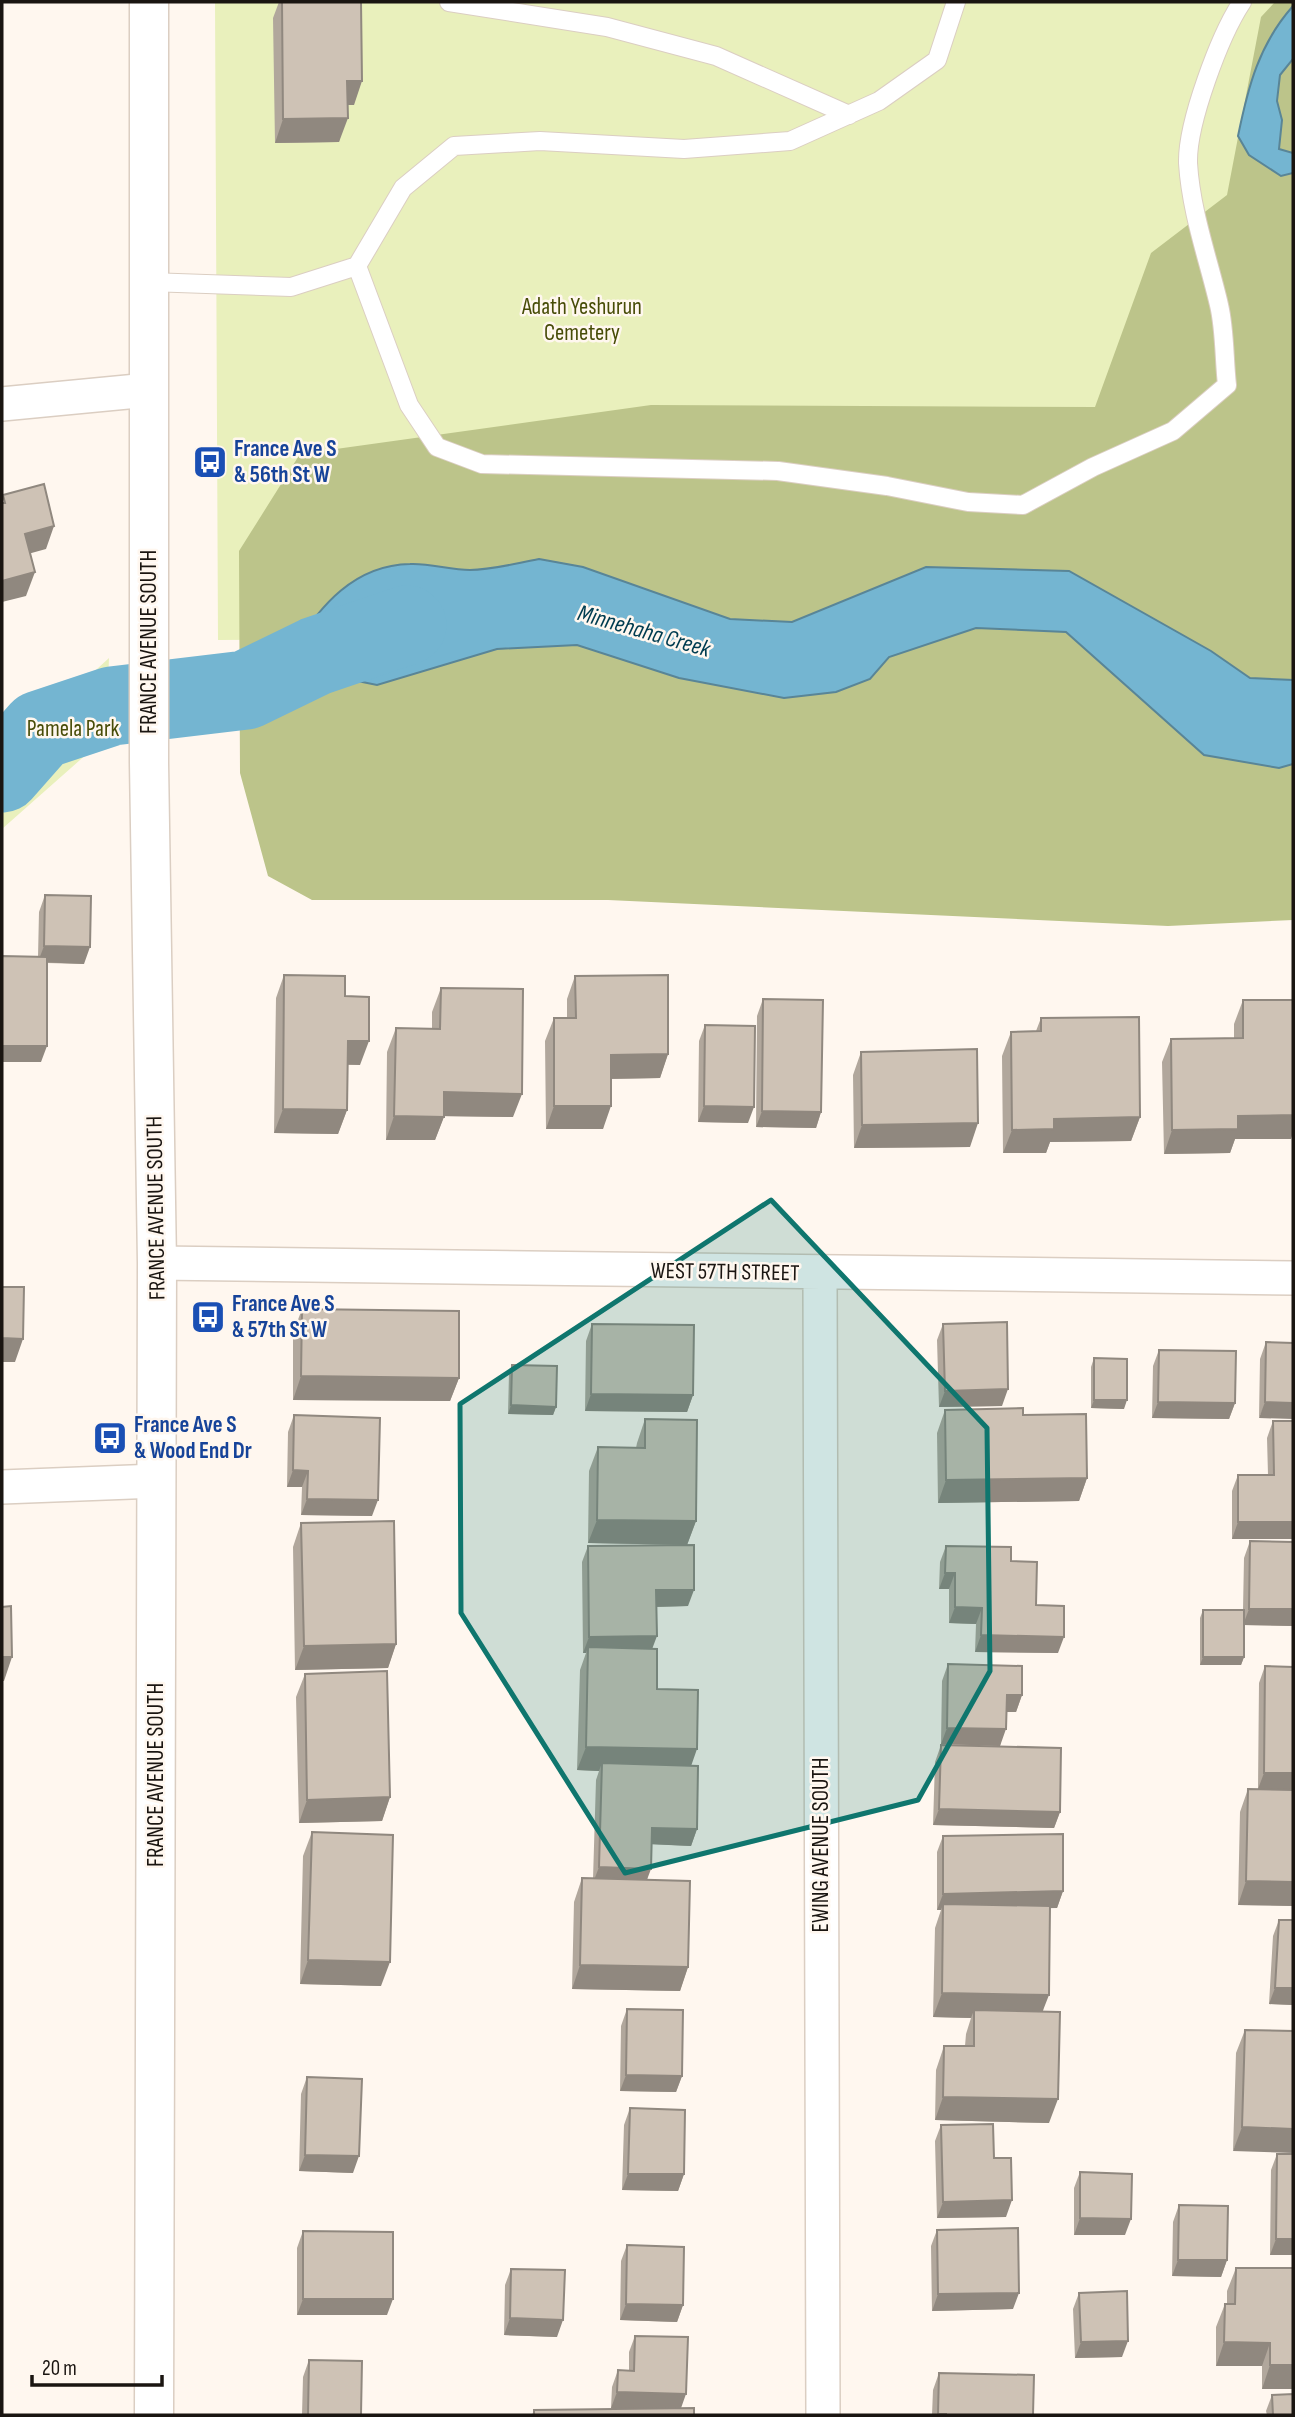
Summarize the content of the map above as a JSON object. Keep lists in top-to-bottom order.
{
  "streets": {
    "main road": ["FRANCE AVENUE SOUTH"],
    "street": ["WEST 57TH STREET", "EWING AVENUE SOUTH"]
  },
  "crossings": [
    ["FRANCE AVENUE SOUTH", "WEST 57TH STREET"],
    ["WEST 57TH STREET", "EWING AVENUE SOUTH"]
  ],
  "water": ["Minnehaha Creek"],
  "parks": ["Adath Yeshurun Cemetery", "Pamela Park"],
  "places": {
    "bus stop": ["France Ave S & 56th St W", "France Ave S & 57th St W", "France Ave S & Wood End Dr"]
  },
  "scale_bar": "20 m"
}
